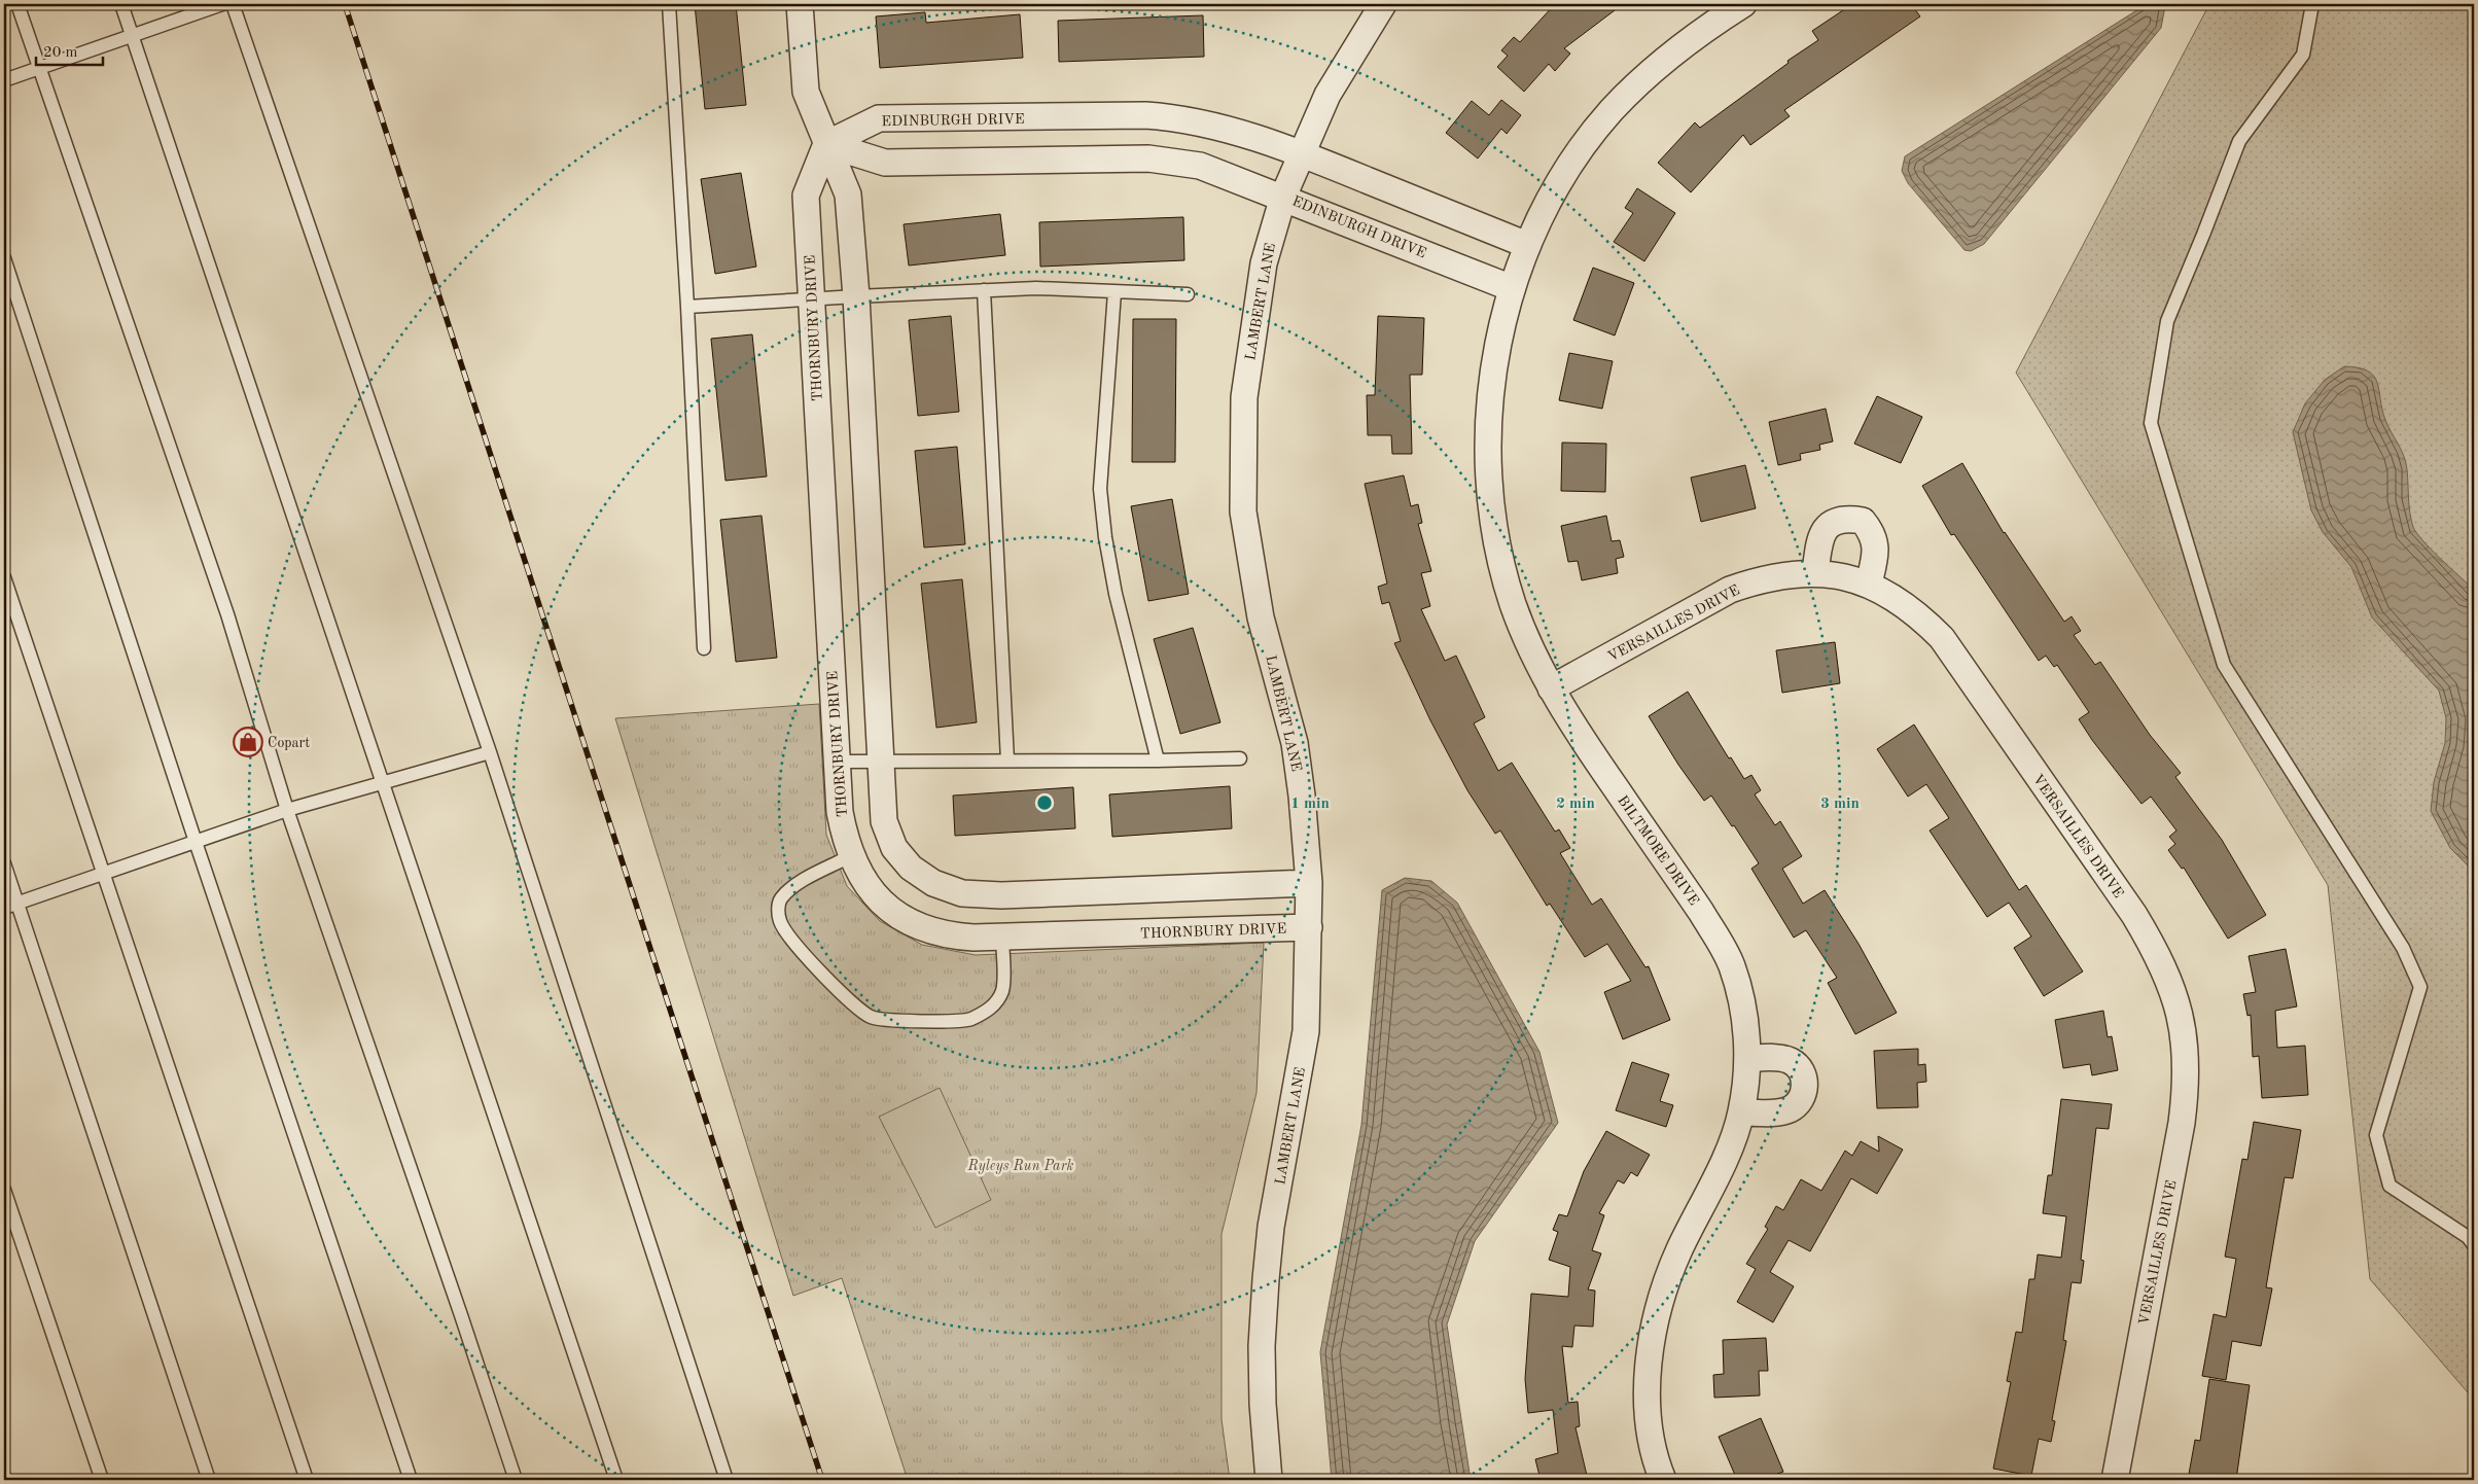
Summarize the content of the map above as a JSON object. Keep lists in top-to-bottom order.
{
  "streets": {
    "street": [
      "EDINBURGH DRIVE",
      "LAMBERT LANE",
      "THORNBURY DRIVE",
      "VERSAILLES DRIVE",
      "BILTMORE DRIVE"
    ]
  },
  "crossings": [
    ["EDINBURGH DRIVE", "LAMBERT LANE"],
    ["EDINBURGH DRIVE", "THORNBURY DRIVE"],
    ["EDINBURGH DRIVE", "BILTMORE DRIVE"],
    ["LAMBERT LANE", "THORNBURY DRIVE"],
    ["VERSAILLES DRIVE", "BILTMORE DRIVE"]
  ],
  "parks": ["Ryleys Run Park"],
  "places": {
    "shop": ["Copart"]
  },
  "scale_bar": "20 m",
  "rings": ["1 min", "2 min", "3 min"]
}
